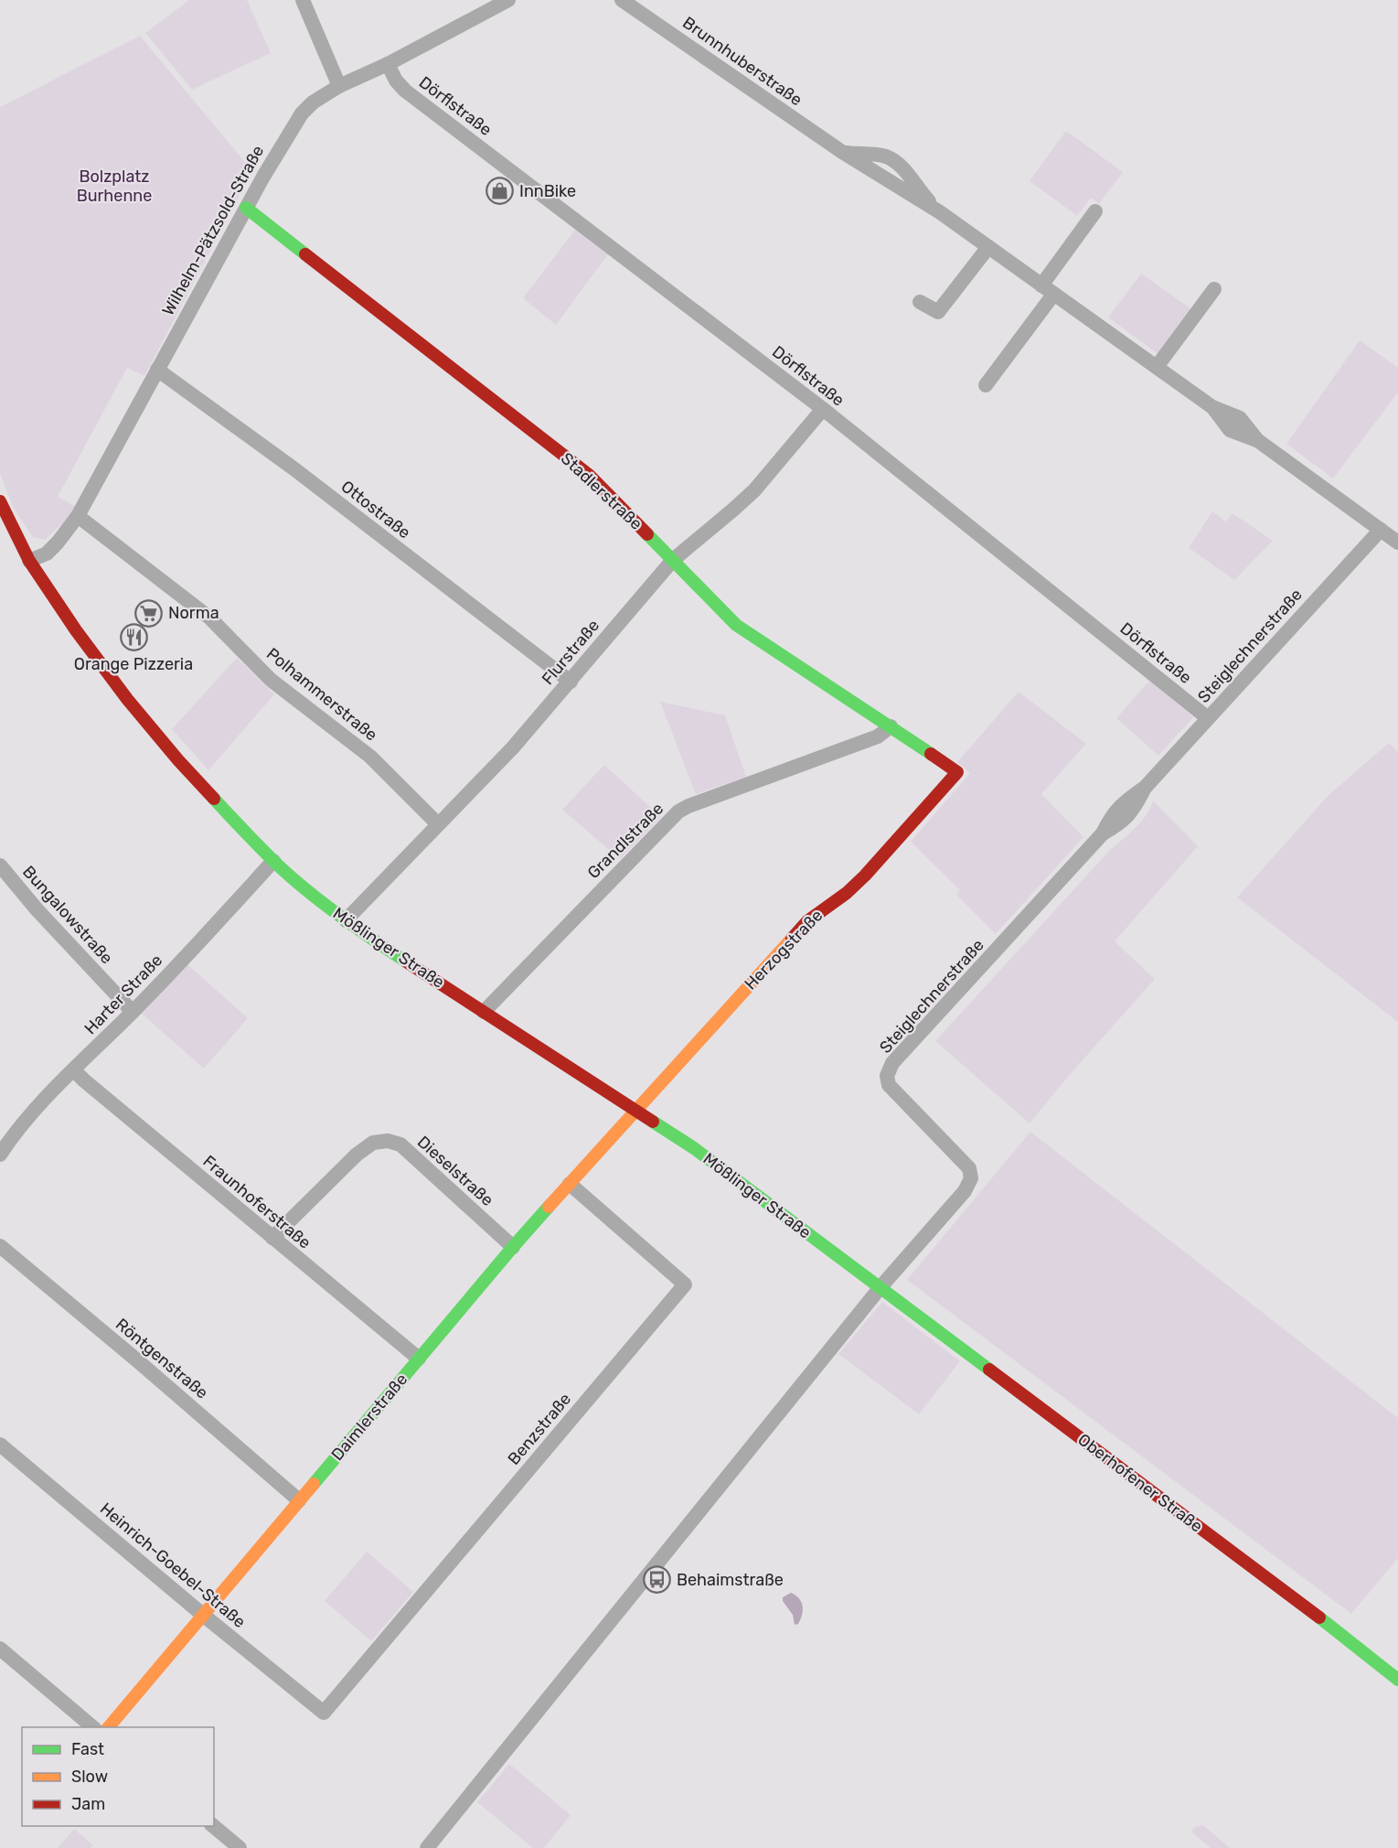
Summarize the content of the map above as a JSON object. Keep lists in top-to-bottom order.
{
  "streets": {
    "street": [
      "Brunnhuberstraße",
      "Dörflstraße",
      "Wilhelm-Pätzsold-Straße",
      "Stadlerstraße",
      "Ottostraße",
      "Steiglechnerstraße",
      "Flurstraße",
      "Polhammerstraße",
      "Grandlstraße",
      "Bungalowstraße",
      "Mößlinger Straße",
      "Herzogstraße",
      "Harter Straße",
      "Dieselstraße",
      "Fraunhoferstraße",
      "Röntgenstraße",
      "Daimlerstraße",
      "Benzstraße",
      "Oberhofener Straße",
      "Heinrich-Goebel-Straße"
    ]
  },
  "crossings": [
    ["Brunnhuberstraße", "Steiglechnerstraße"],
    ["Dörflstraße", "Wilhelm-Pätzsold-Straße"],
    ["Dörflstraße", "Steiglechnerstraße"],
    ["Dörflstraße", "Flurstraße"],
    ["Wilhelm-Pätzsold-Straße", "Stadlerstraße"],
    ["Wilhelm-Pätzsold-Straße", "Ottostraße"],
    ["Wilhelm-Pätzsold-Straße", "Polhammerstraße"],
    ["Wilhelm-Pätzsold-Straße", "Mößlinger Straße"],
    ["Stadlerstraße", "Flurstraße"],
    ["Stadlerstraße", "Grandlstraße"],
    ["Stadlerstraße", "Herzogstraße"],
    ["Ottostraße", "Flurstraße"],
    ["Steiglechnerstraße", "Mößlinger Straße"],
    ["Steiglechnerstraße", "Oberhofener Straße"],
    ["Flurstraße", "Polhammerstraße"],
    ["Flurstraße", "Mößlinger Straße"],
    ["Grandlstraße", "Mößlinger Straße"],
    ["Bungalowstraße", "Harter Straße"],
    ["Mößlinger Straße", "Herzogstraße"],
    ["Mößlinger Straße", "Harter Straße"],
    ["Mößlinger Straße", "Daimlerstraße"],
    ["Mößlinger Straße", "Oberhofener Straße"],
    ["Herzogstraße", "Daimlerstraße"],
    ["Harter Straße", "Fraunhoferstraße"],
    ["Dieselstraße", "Fraunhoferstraße"],
    ["Dieselstraße", "Daimlerstraße"],
    ["Fraunhoferstraße", "Daimlerstraße"],
    ["Röntgenstraße", "Daimlerstraße"],
    ["Daimlerstraße", "Benzstraße"],
    ["Daimlerstraße", "Heinrich-Goebel-Straße"],
    ["Benzstraße", "Heinrich-Goebel-Straße"]
  ],
  "parks": ["Bolzplatz Burhenne"],
  "places": {
    "shop": ["InnBike"],
    "supermarket": ["Norma"],
    "restaurant": ["Orange Pizzeria"],
    "bus stop": ["Behaimstraße"]
  },
  "legend": ["Fast", "Slow", "Jam"]
}
